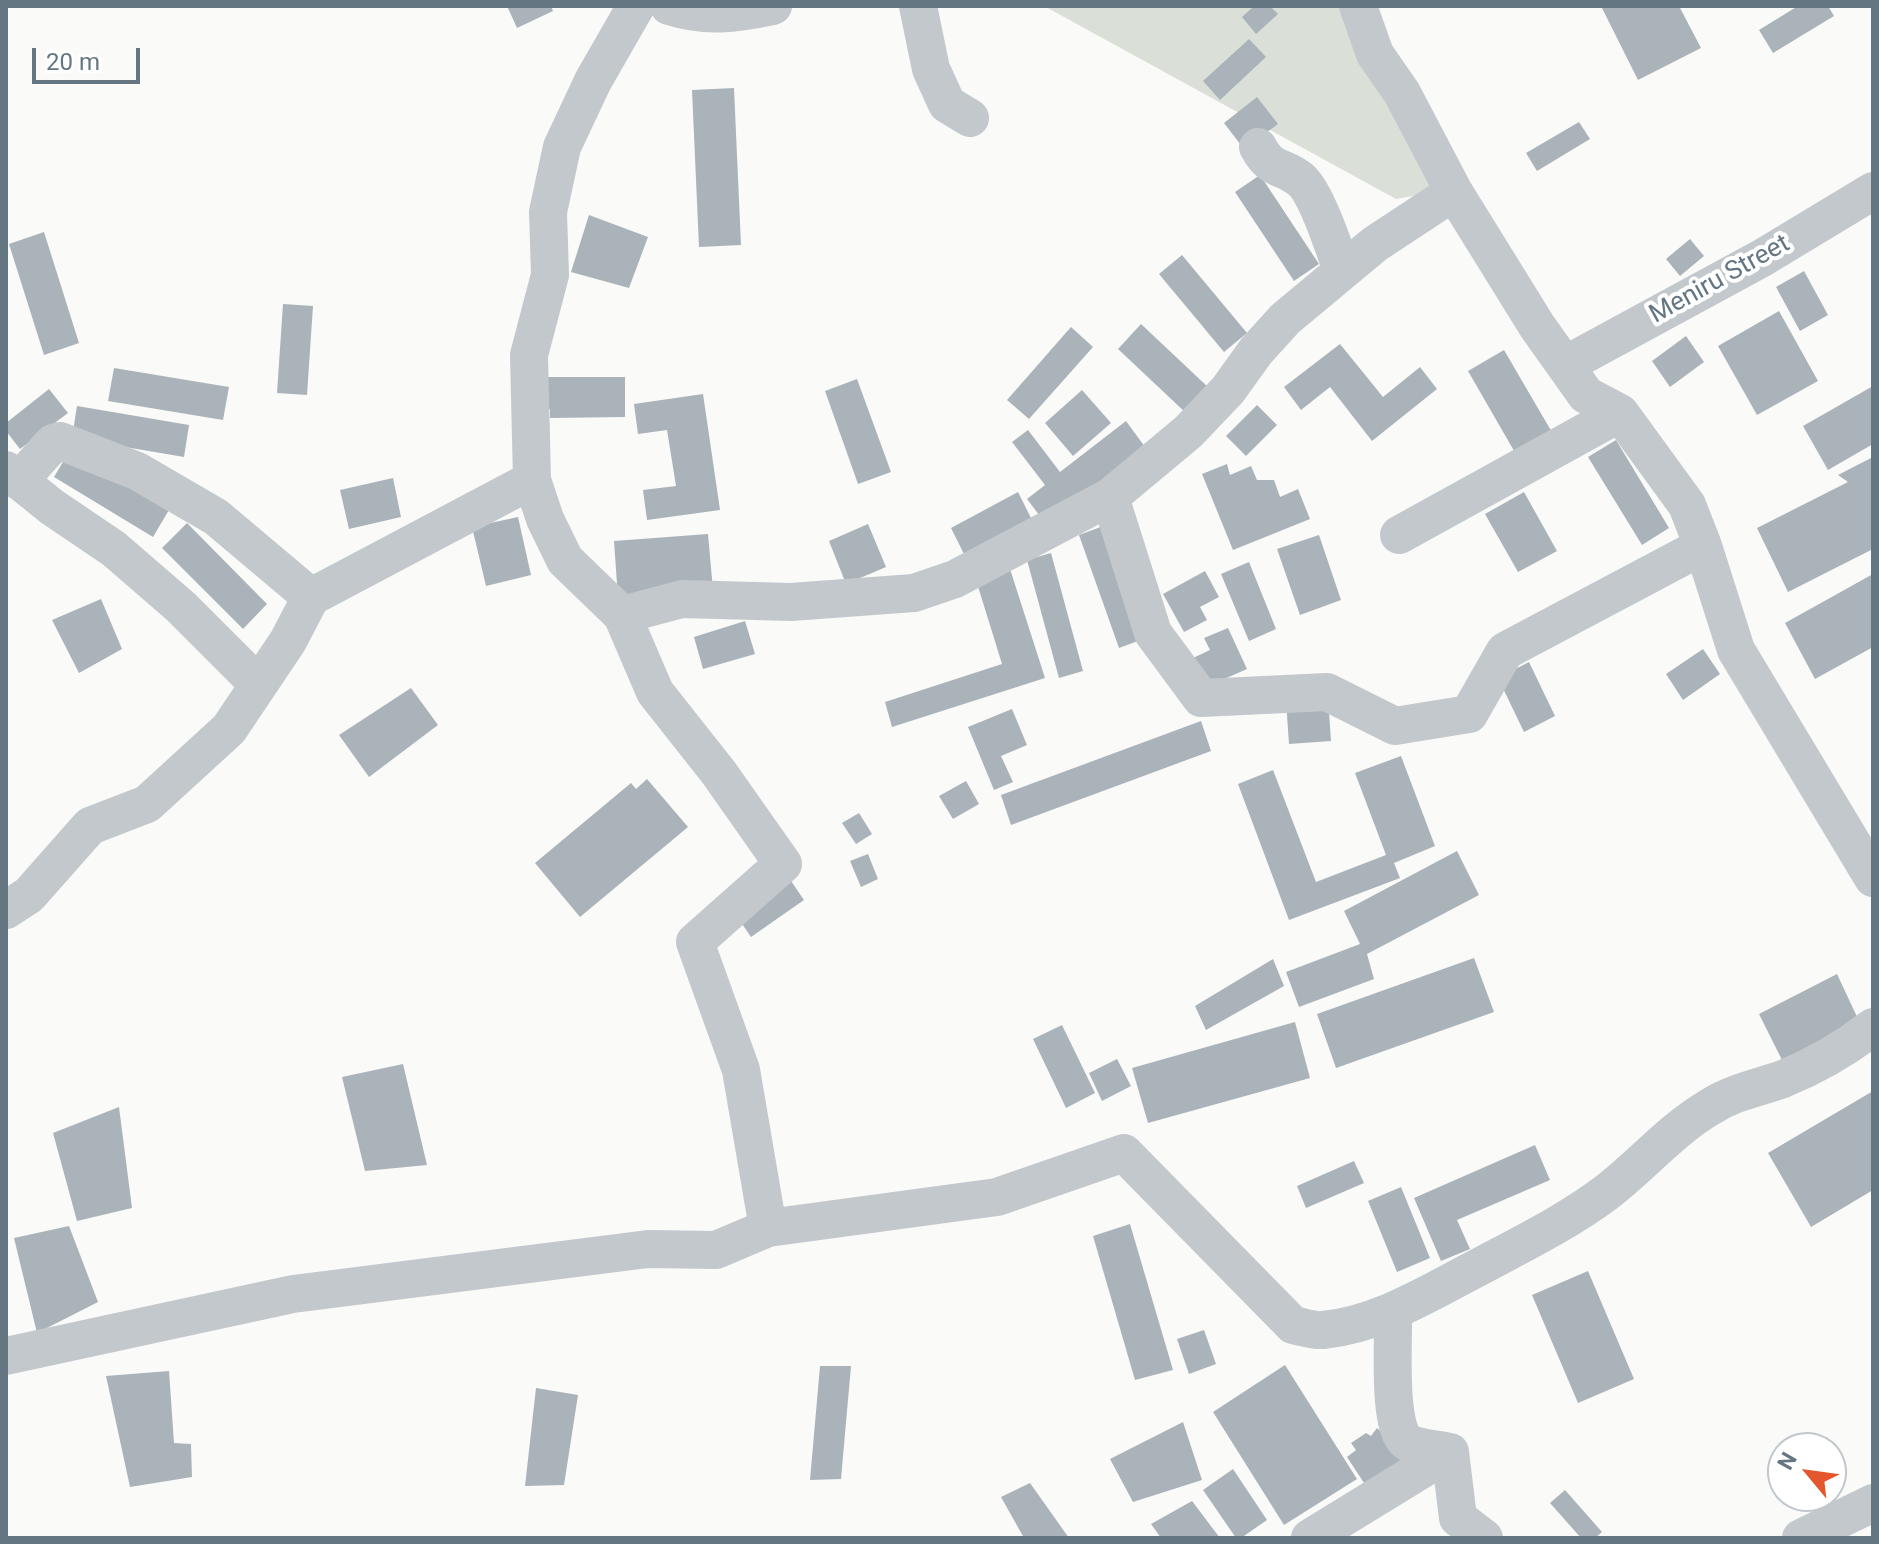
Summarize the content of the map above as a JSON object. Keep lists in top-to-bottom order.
{
  "streets": {
    "street": ["Meniru Street"]
  },
  "scale_bar": "20 m",
  "north": "top left"
}
